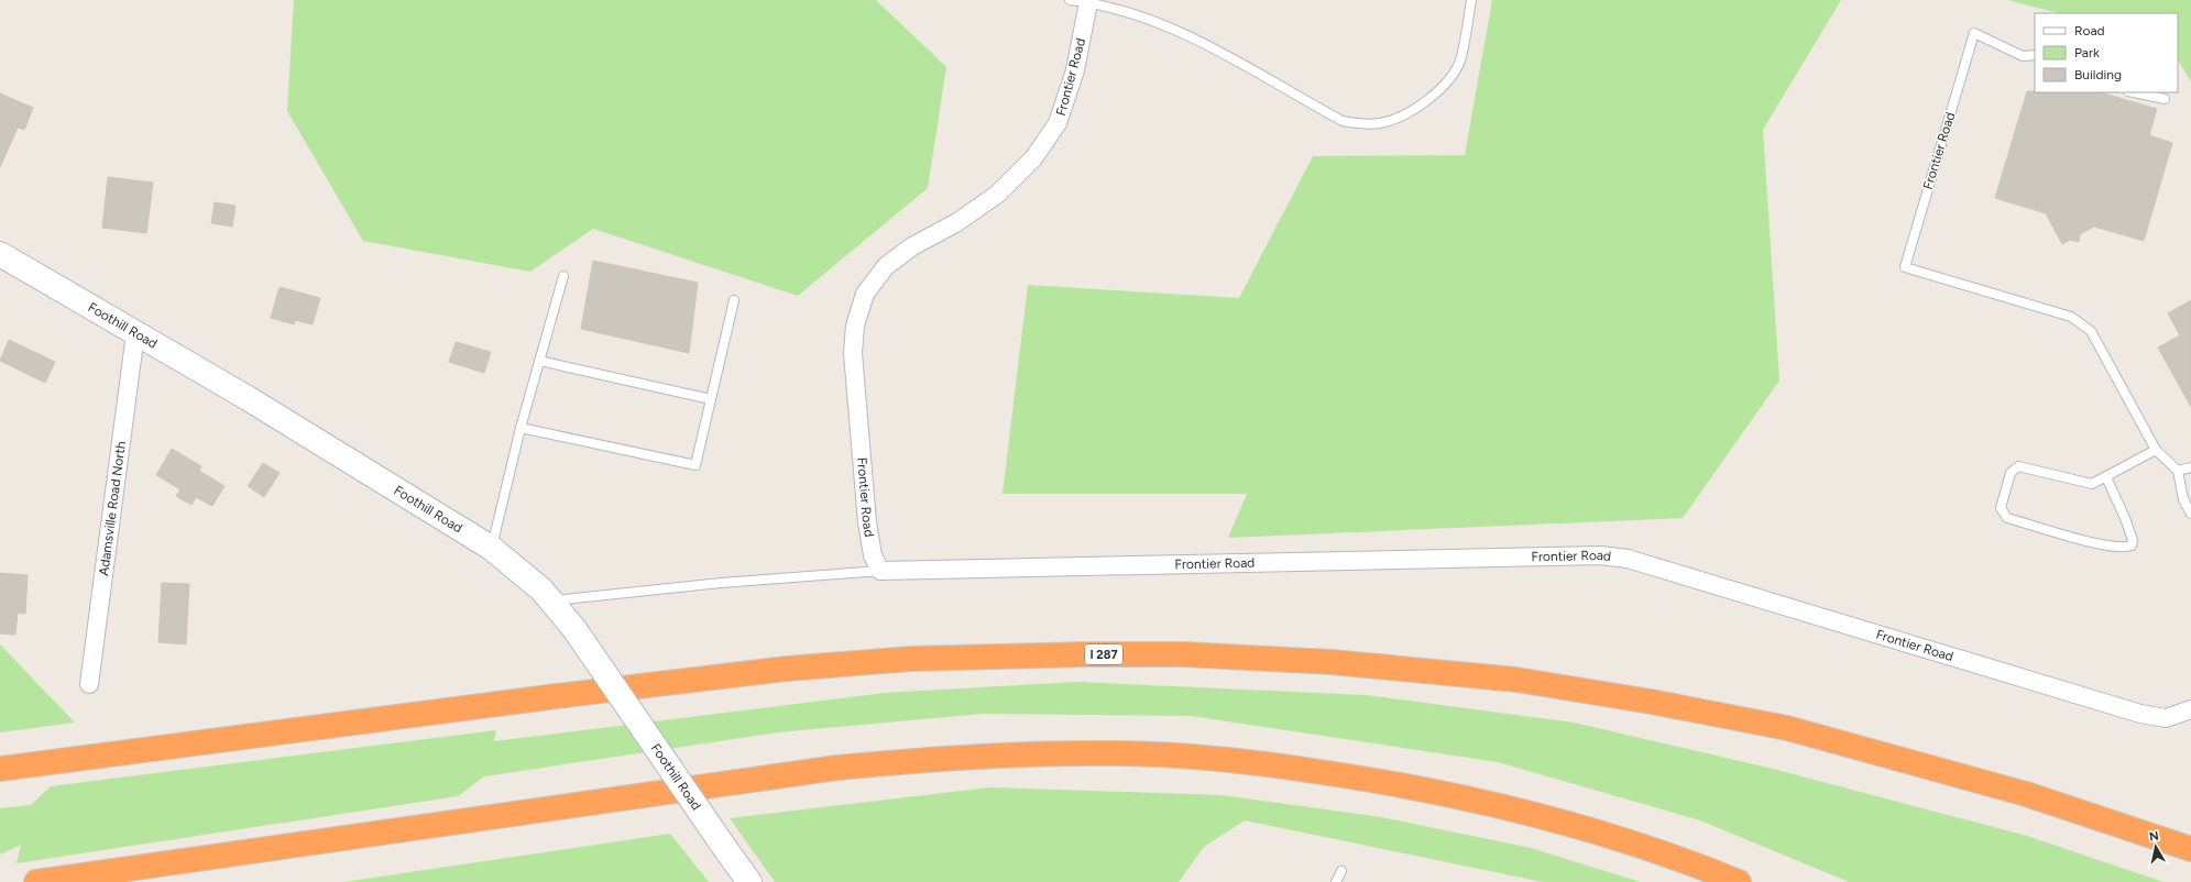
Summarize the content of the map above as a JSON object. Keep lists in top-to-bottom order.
{
  "streets": {
    "highway": ["I 287"],
    "street": ["Frontier Road", "Foothill Road", "Adamsville Road North"]
  },
  "crossings": [
    ["Foothill Road", "Adamsville Road North"]
  ],
  "legend": ["Road", "Park", "Building"],
  "north": "top"
}
